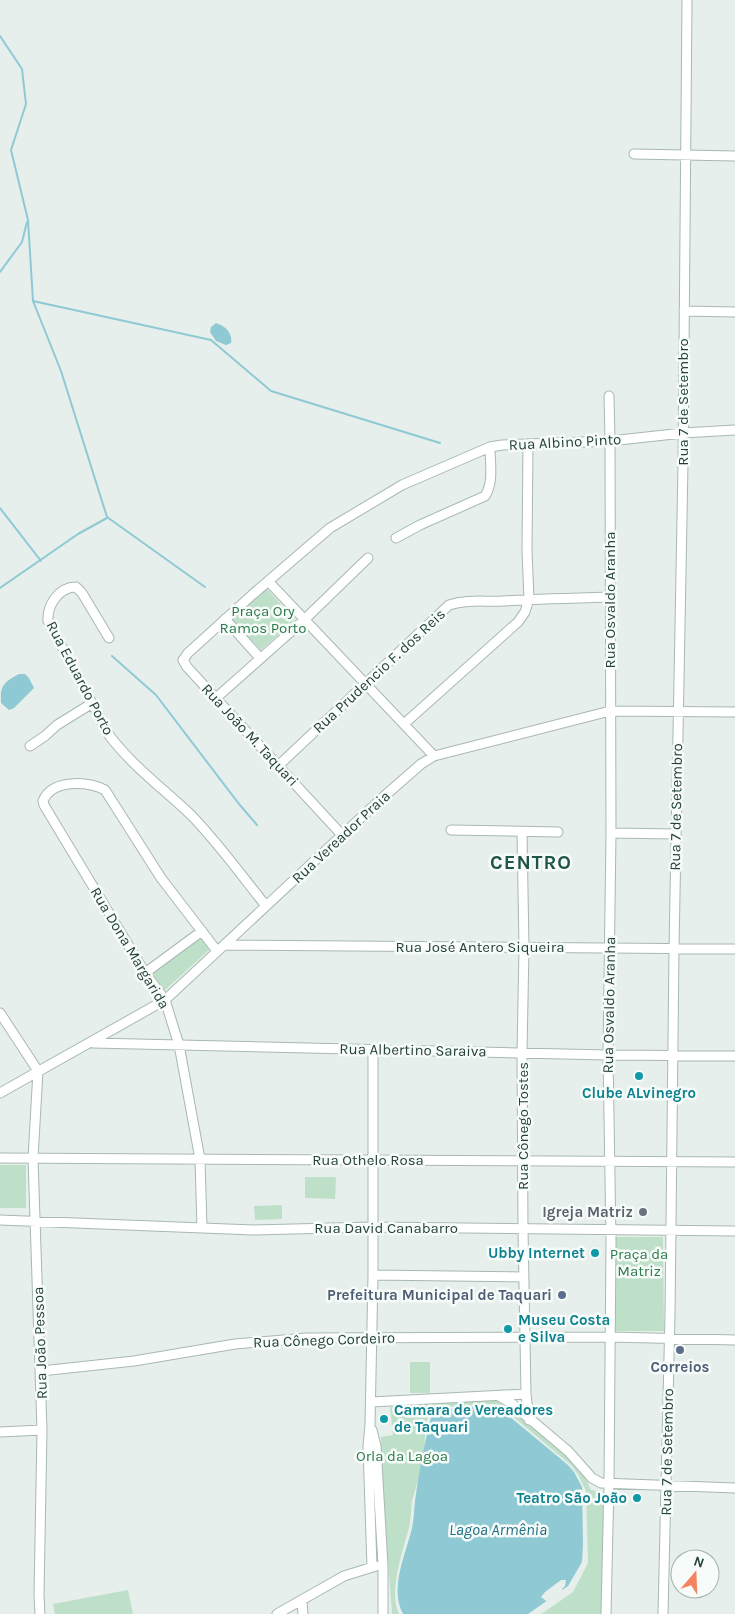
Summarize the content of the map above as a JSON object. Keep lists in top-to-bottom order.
{
  "streets": {
    "street": [
      "Rua 7 de Setembro",
      "Rua Albino Pinto",
      "Rua Osvaldo Aranha",
      "Rua Prudencio F. dos Reis",
      "Rua Eduardo Porto",
      "Rua João M. Taquari",
      "Rua Vereador Praia",
      "Rua José Antero Siqueira",
      "Rua Dona Margarida",
      "Rua Albertino Saraiva",
      "Rua Cônego Tostes",
      "Rua Othelo Rosa",
      "Rua David Canabarro",
      "Rua Cônego Cordeiro",
      "Rua João Pessoa"
    ]
  },
  "crossings": [
    ["Rua 7 de Setembro", "Rua Albino Pinto"],
    ["Rua 7 de Setembro", "Rua Vereador Praia"],
    ["Rua 7 de Setembro", "Rua José Antero Siqueira"],
    ["Rua 7 de Setembro", "Rua Albertino Saraiva"],
    ["Rua 7 de Setembro", "Rua Othelo Rosa"],
    ["Rua 7 de Setembro", "Rua David Canabarro"],
    ["Rua 7 de Setembro", "Rua Cônego Cordeiro"],
    ["Rua Albino Pinto", "Rua Osvaldo Aranha"],
    ["Rua Albino Pinto", "Rua João M. Taquari"],
    ["Rua Osvaldo Aranha", "Rua Prudencio F. dos Reis"],
    ["Rua Osvaldo Aranha", "Rua Vereador Praia"],
    ["Rua Osvaldo Aranha", "Rua José Antero Siqueira"],
    ["Rua Osvaldo Aranha", "Rua Albertino Saraiva"],
    ["Rua Osvaldo Aranha", "Rua Othelo Rosa"],
    ["Rua Osvaldo Aranha", "Rua David Canabarro"],
    ["Rua Osvaldo Aranha", "Rua Cônego Cordeiro"],
    ["Rua Prudencio F. dos Reis", "Rua João M. Taquari"],
    ["Rua Eduardo Porto", "Rua Vereador Praia"],
    ["Rua João M. Taquari", "Rua Vereador Praia"],
    ["Rua Vereador Praia", "Rua José Antero Siqueira"],
    ["Rua Vereador Praia", "Rua Dona Margarida"],
    ["Rua Vereador Praia", "Rua Albertino Saraiva"],
    ["Rua Vereador Praia", "Rua João Pessoa"],
    ["Rua José Antero Siqueira", "Rua Cônego Tostes"],
    ["Rua Dona Margarida", "Rua Albertino Saraiva"],
    ["Rua Dona Margarida", "Rua Othelo Rosa"],
    ["Rua Dona Margarida", "Rua David Canabarro"],
    ["Rua Albertino Saraiva", "Rua Cônego Tostes"],
    ["Rua Cônego Tostes", "Rua Othelo Rosa"],
    ["Rua Cônego Tostes", "Rua David Canabarro"],
    ["Rua Cônego Tostes", "Rua Cônego Cordeiro"],
    ["Rua Othelo Rosa", "Rua João Pessoa"],
    ["Rua David Canabarro", "Rua João Pessoa"],
    ["Rua Cônego Cordeiro", "Rua João Pessoa"]
  ],
  "districts": ["CENTRO"],
  "water": ["Lagoa Armênia"],
  "parks": ["Praça Ory Ramos Porto", "Praça da Matriz", "Orla da Lagoa"],
  "places": [
    "Clube ALvinegro",
    "Igreja Matriz",
    "Ubby Internet",
    "Prefeitura Municipal de Taquari",
    "Museu Costa e Silva",
    "Correios",
    "Camara de Vereadores de Taquari",
    "Teatro São João"
  ],
  "north": "top"
}
